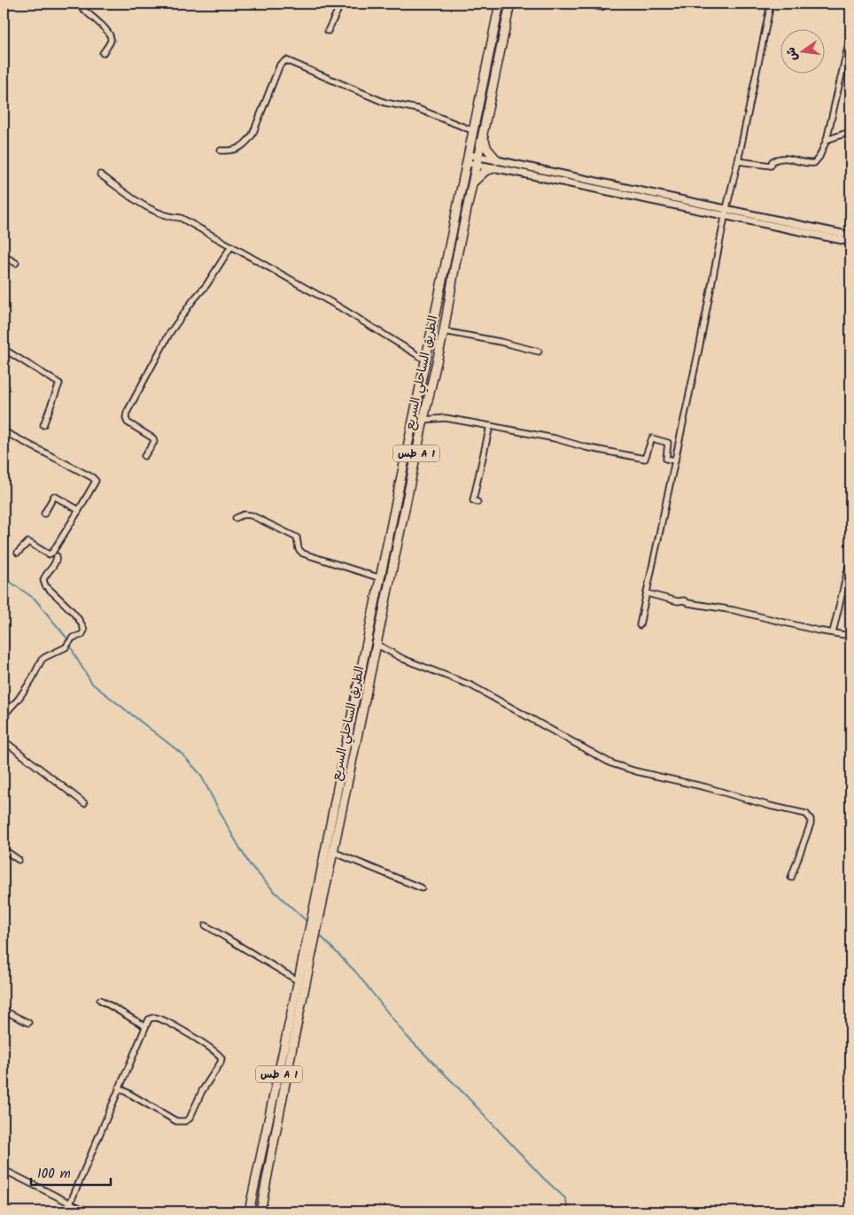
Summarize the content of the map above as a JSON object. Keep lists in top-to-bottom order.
{
  "streets": {
    "highway": ["الطريق الساحلي السريع", "طس A 1"]
  },
  "scale_bar": "100 m",
  "north": "left"
}
